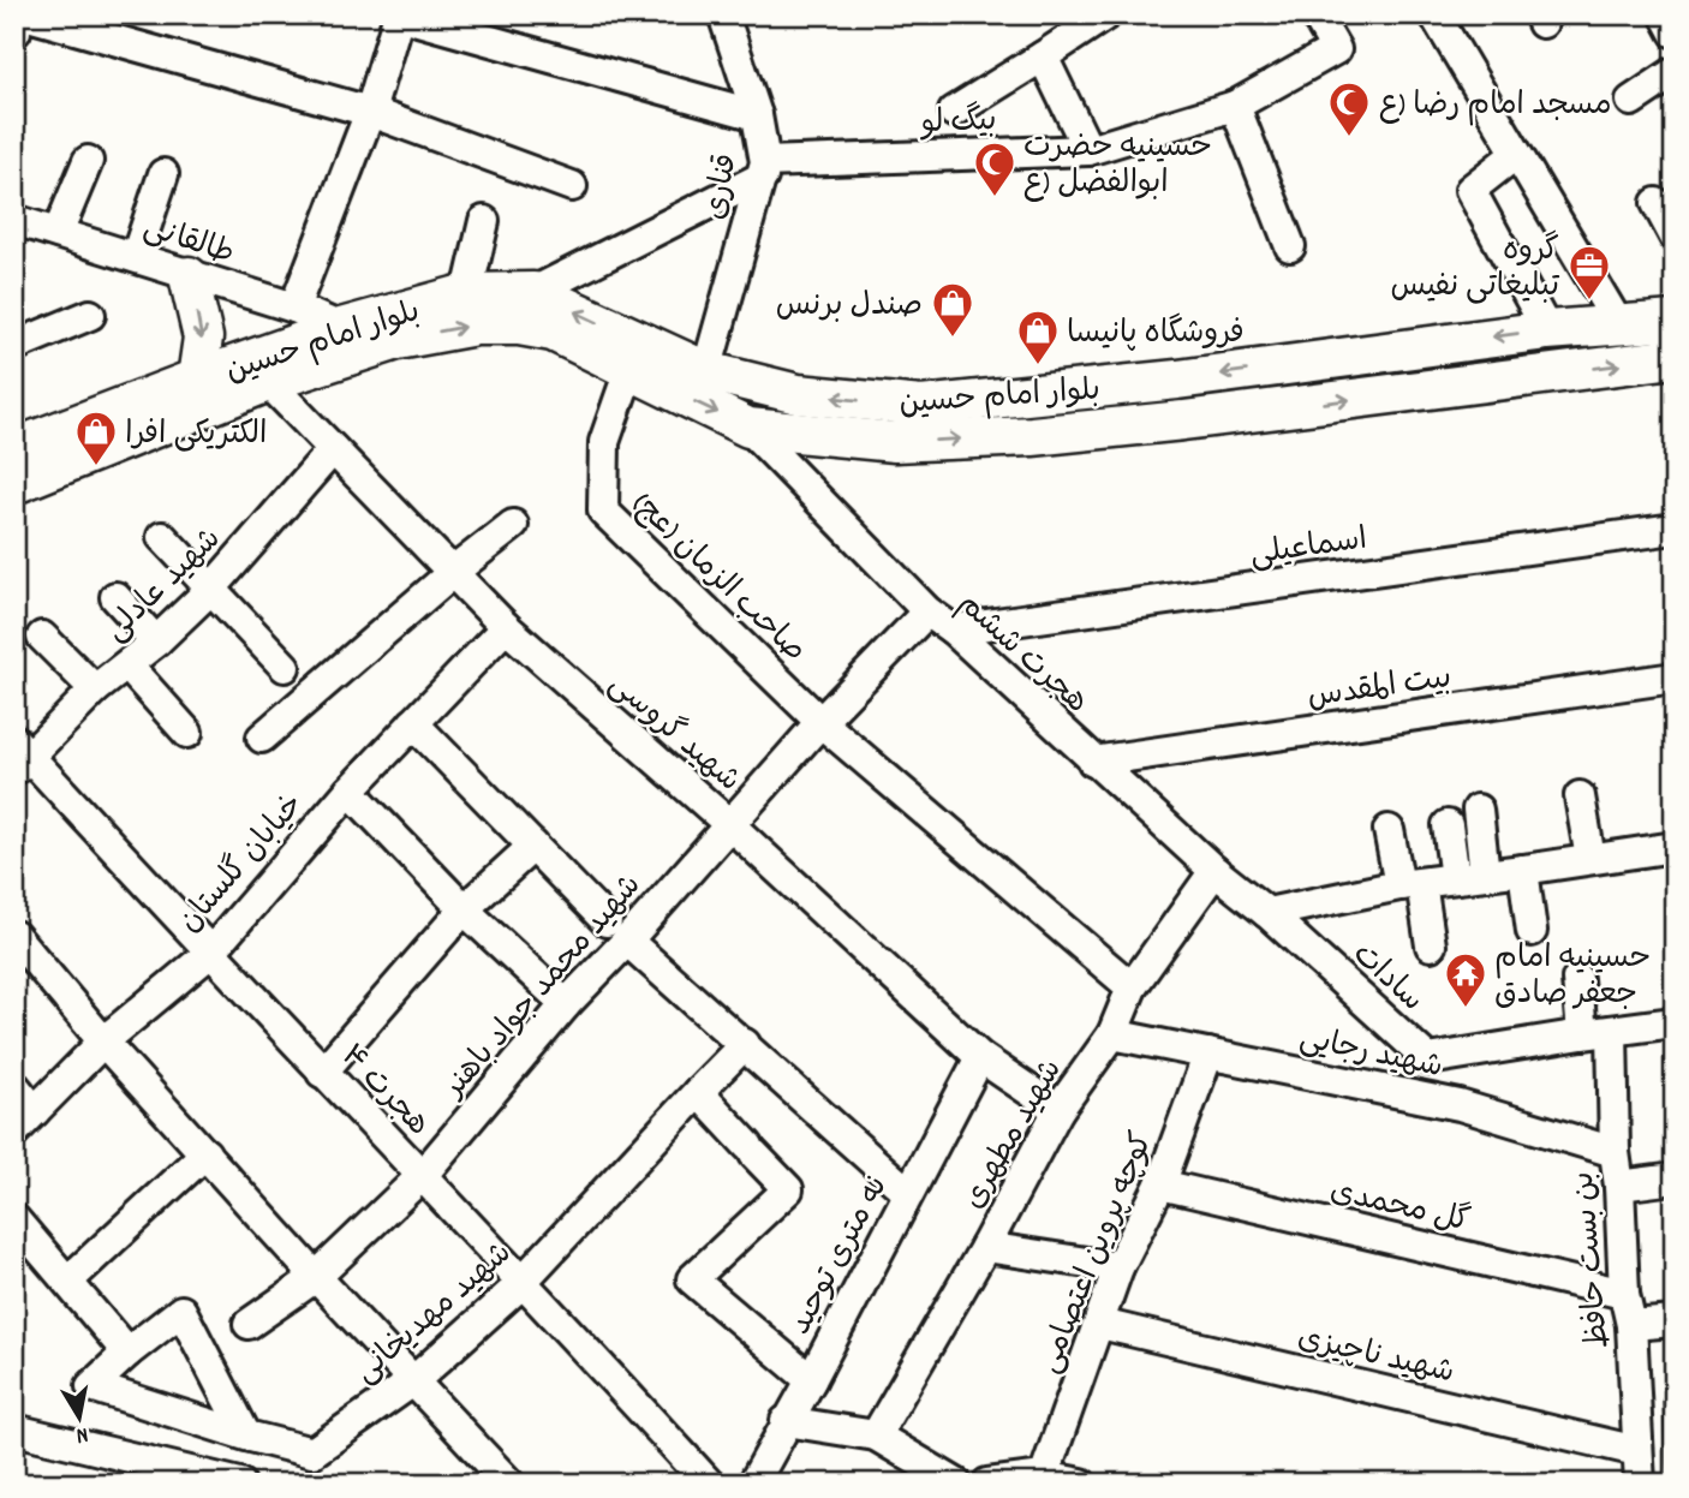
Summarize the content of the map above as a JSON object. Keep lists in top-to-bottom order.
{
  "streets": {
    "main road": ["بلوار امام حسین"],
    "street": [
      "بیگ لو",
      "قناری",
      "طالقانی",
      "اسماعیلی",
      "صاحب الزمان (عج)",
      "شهید عادلی",
      "هجرت ششم",
      "بیت المقدس",
      "شهید گروسی",
      "خیابان گلستان",
      "سادات",
      "شهید محمد جواد باهنر",
      "شهید رجایی",
      "هجرت ۴",
      "شهید مطهری",
      "گل محمدی",
      "کوچه پروین اعتصامی",
      "نه متری توحید",
      "بن بست حافظ",
      "شهید مهدیخانی",
      "شهید ناچیزی"
    ]
  },
  "crossings": [
    ["بیگ لو", "قناری"],
    ["قناری", "بلوار امام حسین"],
    ["طالقانی", "بلوار امام حسین"],
    ["بلوار امام حسین", "هجرت ششم"],
    ["اسماعیلی", "هجرت ششم"],
    ["صاحب الزمان (عج)", "شهید محمد جواد باهنر"],
    ["صاحب الزمان (عج)", "شهید مطهری"],
    ["شهید عادلی", "شهید گروسی"],
    ["شهید عادلی", "هجرت ۴"],
    ["هجرت ششم", "بیت المقدس"],
    ["هجرت ششم", "سادات"],
    ["هجرت ششم", "شهید محمد جواد باهنر"],
    ["هجرت ششم", "شهید مطهری"],
    ["شهید گروسی", "خیابان گلستان"],
    ["شهید گروسی", "شهید محمد جواد باهنر"],
    ["شهید گروسی", "شهید مطهری"],
    ["شهید گروسی", "نه متری توحید"],
    ["خیابان گلستان", "هجرت ۴"],
    ["سادات", "بن بست حافظ"],
    ["شهید محمد جواد باهنر", "هجرت ۴"],
    ["شهید رجایی", "شهید مطهری"],
    ["شهید رجایی", "کوچه پروین اعتصامی"],
    ["شهید رجایی", "بن بست حافظ"],
    ["هجرت ۴", "شهید مهدیخانی"],
    ["گل محمدی", "کوچه پروین اعتصامی"],
    ["گل محمدی", "بن بست حافظ"],
    ["کوچه پروین اعتصامی", "شهید ناچیزی"],
    ["بن بست حافظ", "شهید ناچیزی"]
  ],
  "places": {
    "mosque": ["مسجد امام رضا (ع", "حسینیه حضرت ابوالفضل (ع"],
    "office": ["گروه تبلیغاتی نفیس"],
    "shop": ["صندل برنس", "فروشگاه پانیسا", "الکتریکی افرا"],
    "temple": ["حسینیه امام جعفر صادق"]
  },
  "north": "bottom"
}
